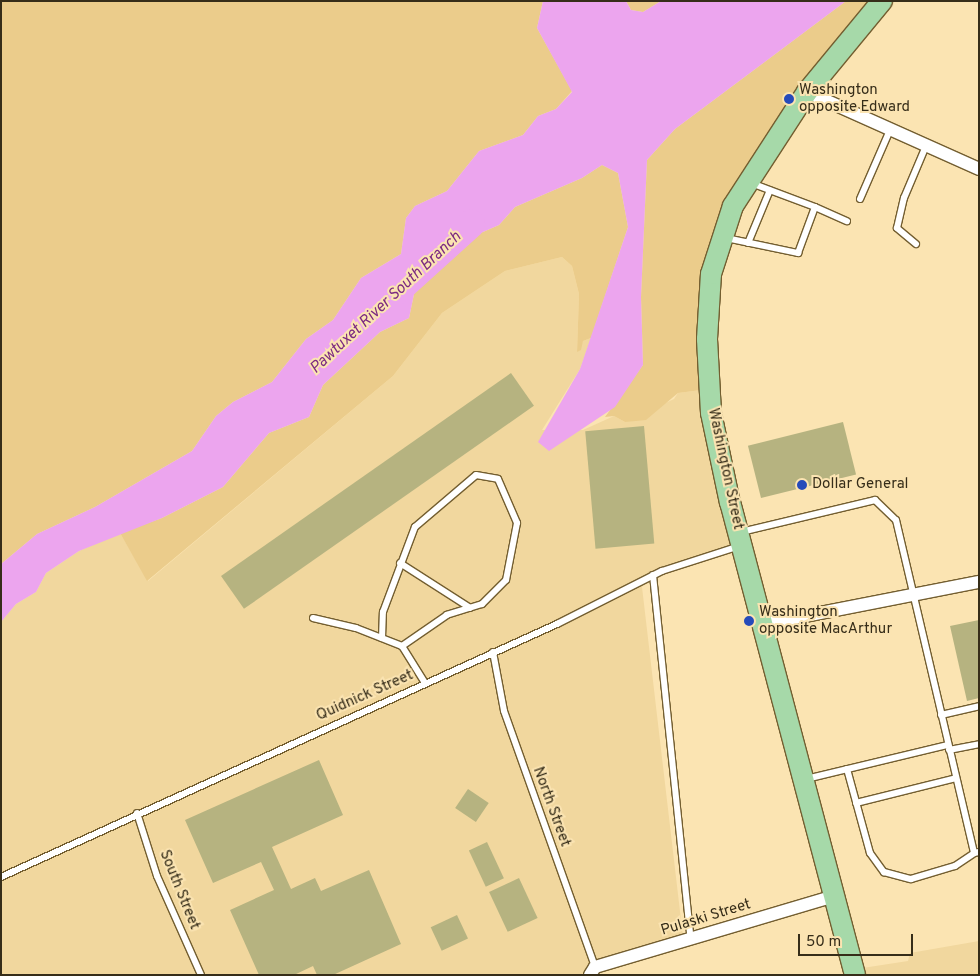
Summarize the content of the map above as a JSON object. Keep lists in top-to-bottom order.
{
  "streets": {
    "main road": ["Washington Street"],
    "street": ["Pulaski Street"],
    "lane": ["Quidnick Street", "North Street", "South Street"]
  },
  "crossings": [
    ["Washington Street", "Quidnick Street"],
    ["Washington Street", "Pulaski Street"],
    ["Quidnick Street", "North Street"],
    ["Quidnick Street", "South Street"],
    ["North Street", "Pulaski Street"]
  ],
  "water": ["Pawtuxet River South Branch"],
  "places": ["Washington opposite Edward", "Dollar General", "Washington opposite MacArthur"],
  "scale_bar": "50 m"
}
